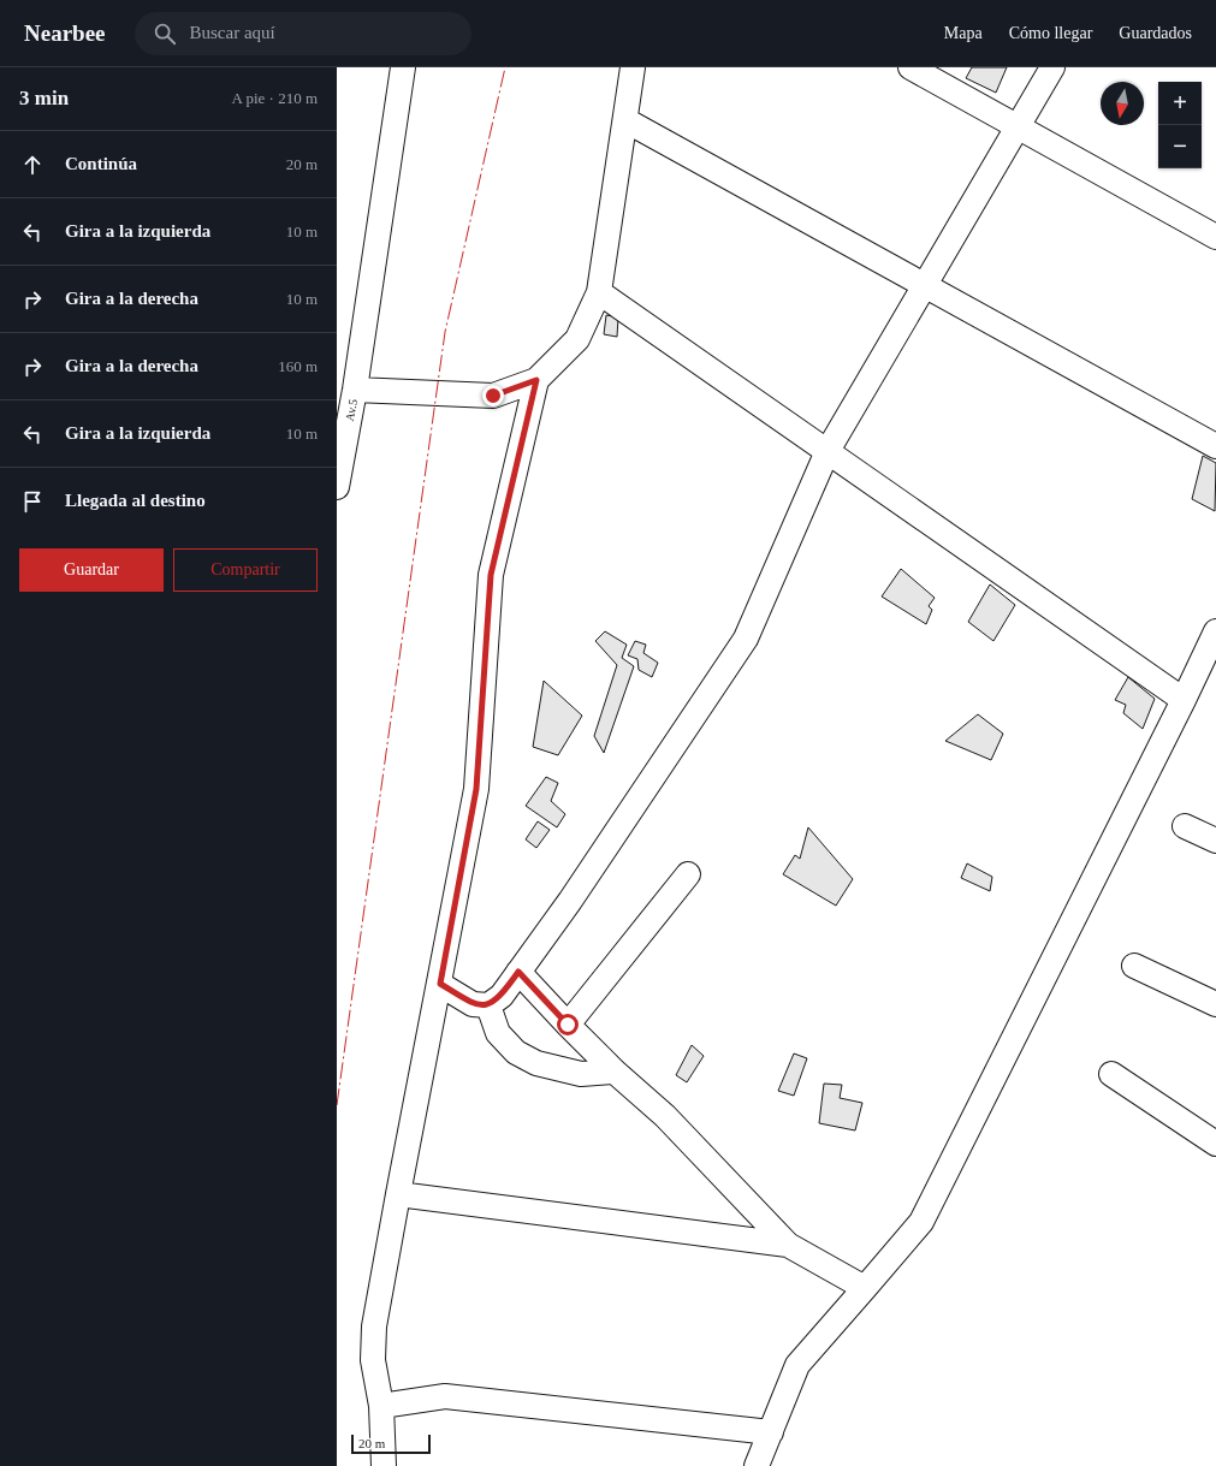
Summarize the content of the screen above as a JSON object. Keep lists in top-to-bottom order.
{
  "streets": {
    "street": ["Av.5"]
  },
  "scale_bar": "20 m",
  "north": "bottom",
  "page": {
    "header": "Nearbee",
    "search": "Buscar aquí",
    "nav": ["Mapa", "Cómo llegar", "Guardados"],
    "heading": ["3 min", "A pie · 210 m"],
    "map_buttons": ["+", "−"],
    "list": [
      ["Continúa", "20 m"],
      ["Gira a la izquierda", "10 m"],
      ["Gira a la derecha", "10 m"],
      ["Gira a la derecha", "160 m"],
      ["Gira a la izquierda", "10 m"],
      "Llegada al destino"
    ],
    "buttons": ["Guardar", "Compartir"],
    "scale": "20 m"
  }
}
